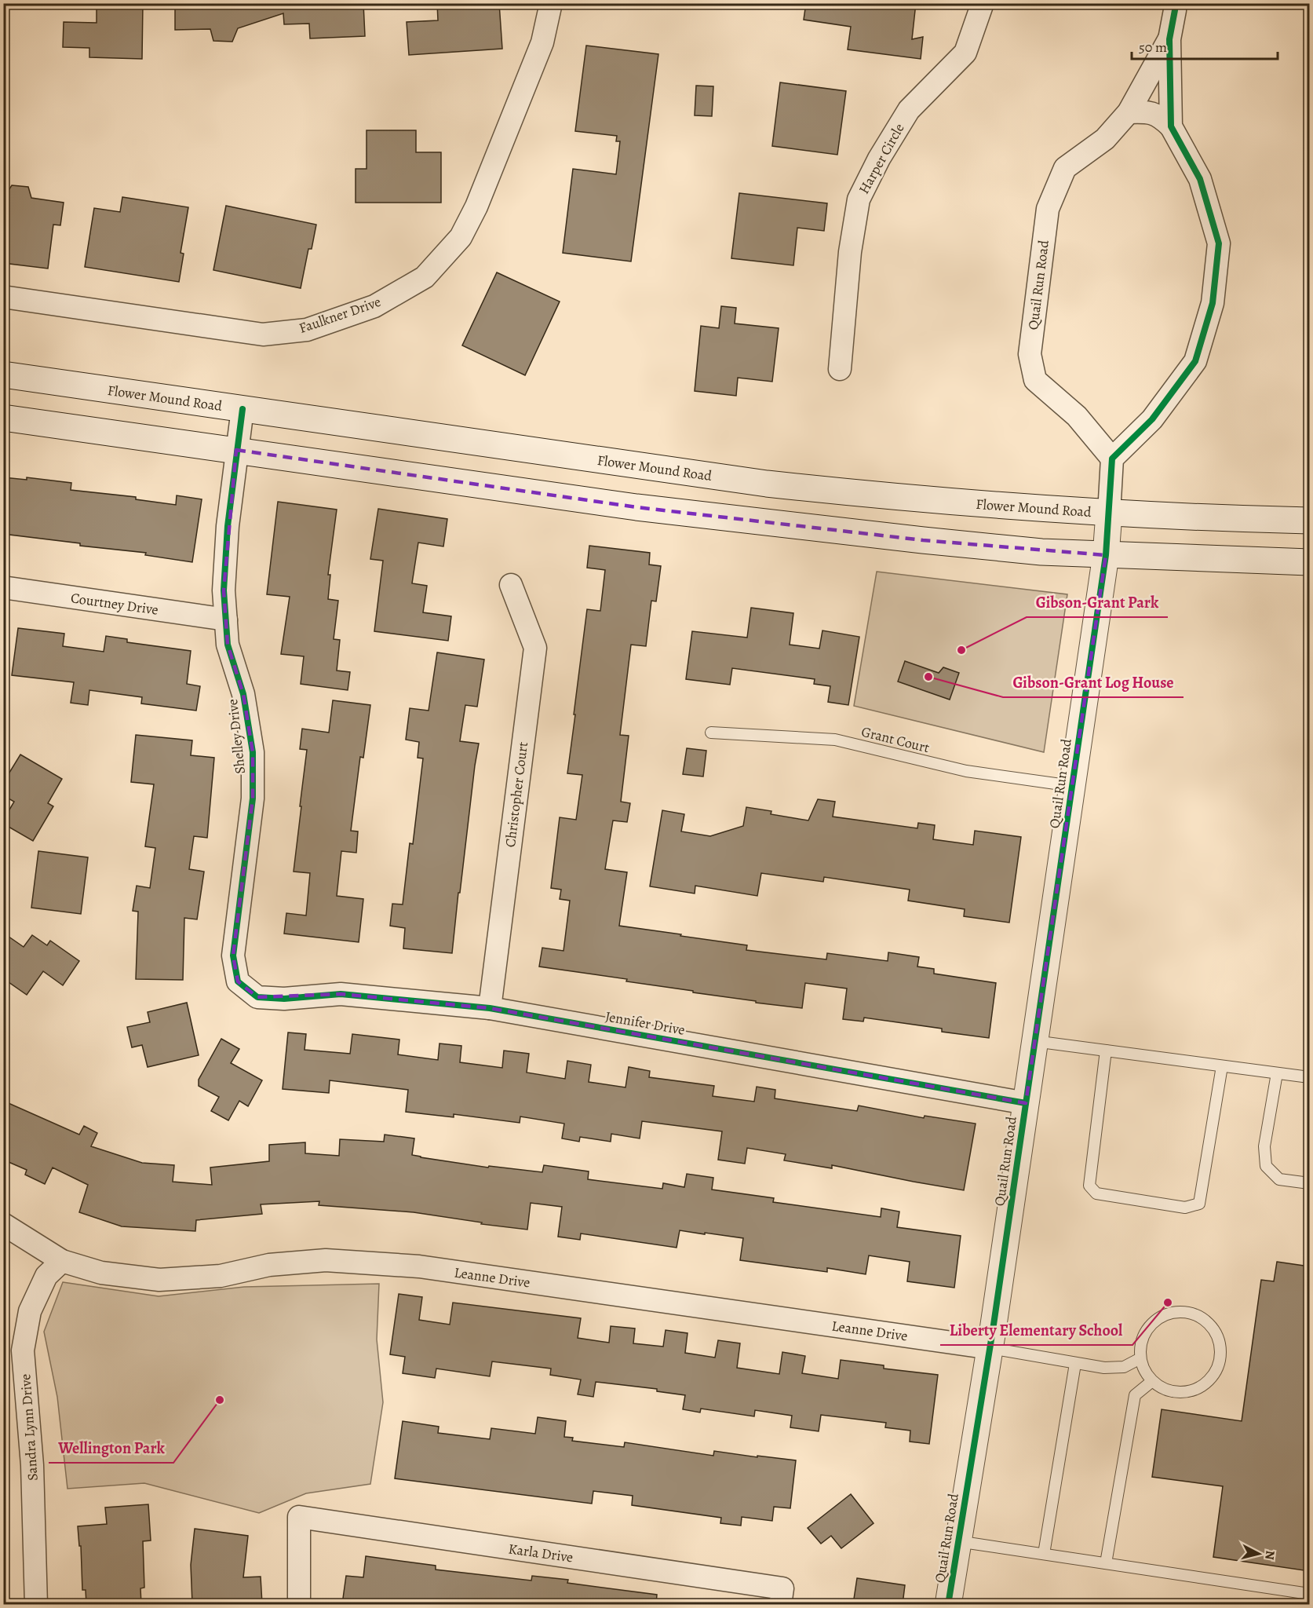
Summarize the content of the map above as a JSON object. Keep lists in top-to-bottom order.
{
  "streets": {
    "main road": ["Quail Run Road", "Flower Mound Road"],
    "street": [
      "Harper Circle",
      "Faulkner Drive",
      "Courtney Drive",
      "Shelley Drive",
      "Christopher Court",
      "Jennifer Drive",
      "Leanne Drive",
      "Sandra Lynn Drive",
      "Karla Drive"
    ],
    "lane": ["Grant Court"]
  },
  "crossings": [
    ["Quail Run Road", "Flower Mound Road"],
    ["Quail Run Road", "Grant Court"],
    ["Quail Run Road", "Jennifer Drive"],
    ["Quail Run Road", "Leanne Drive"],
    ["Flower Mound Road", "Shelley Drive"],
    ["Courtney Drive", "Shelley Drive"],
    ["Shelley Drive", "Jennifer Drive"],
    ["Christopher Court", "Jennifer Drive"],
    ["Leanne Drive", "Sandra Lynn Drive"]
  ],
  "places": [
    "Gibson-Grant Park",
    "Gibson-Grant Log House",
    "Liberty Elementary School",
    "Wellington Park"
  ],
  "scale_bar": "50 m",
  "north": "right"
}
